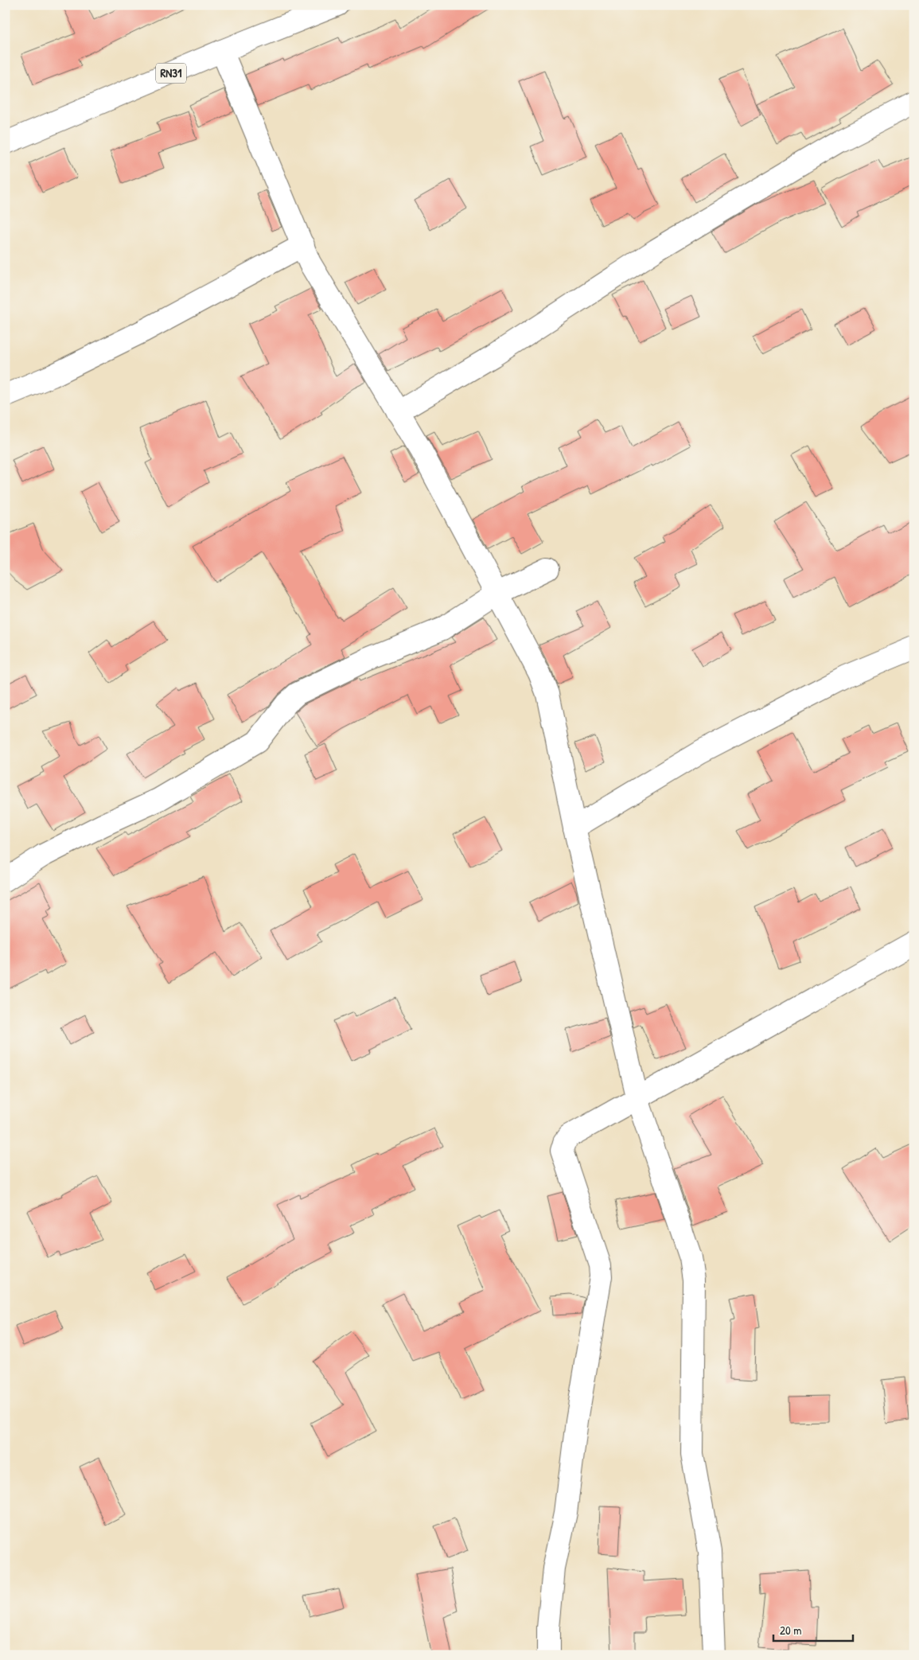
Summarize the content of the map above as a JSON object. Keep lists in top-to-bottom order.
{
  "streets": {
    "street": ["RN31"]
  },
  "scale_bar": "20 m"
}
